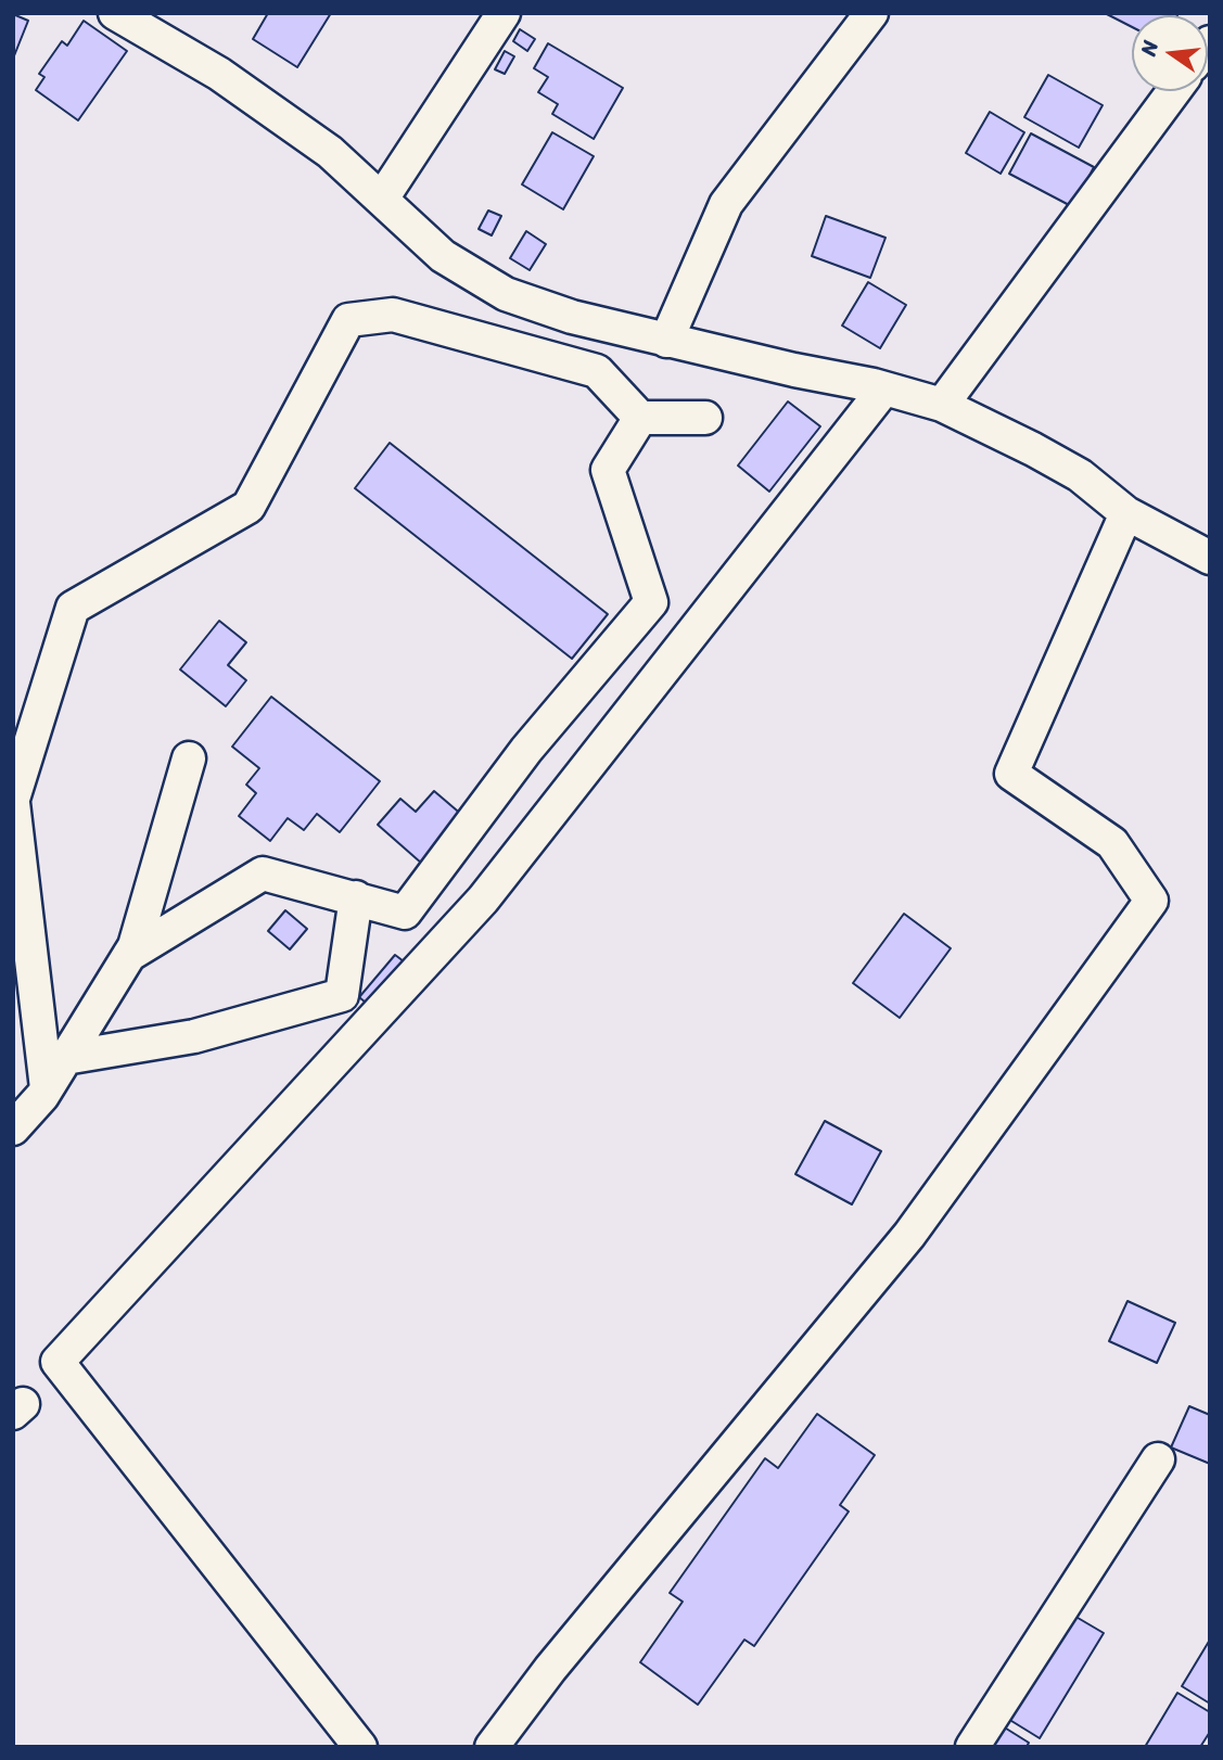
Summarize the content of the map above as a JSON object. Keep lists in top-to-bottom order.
{
  "north": "left"
}
